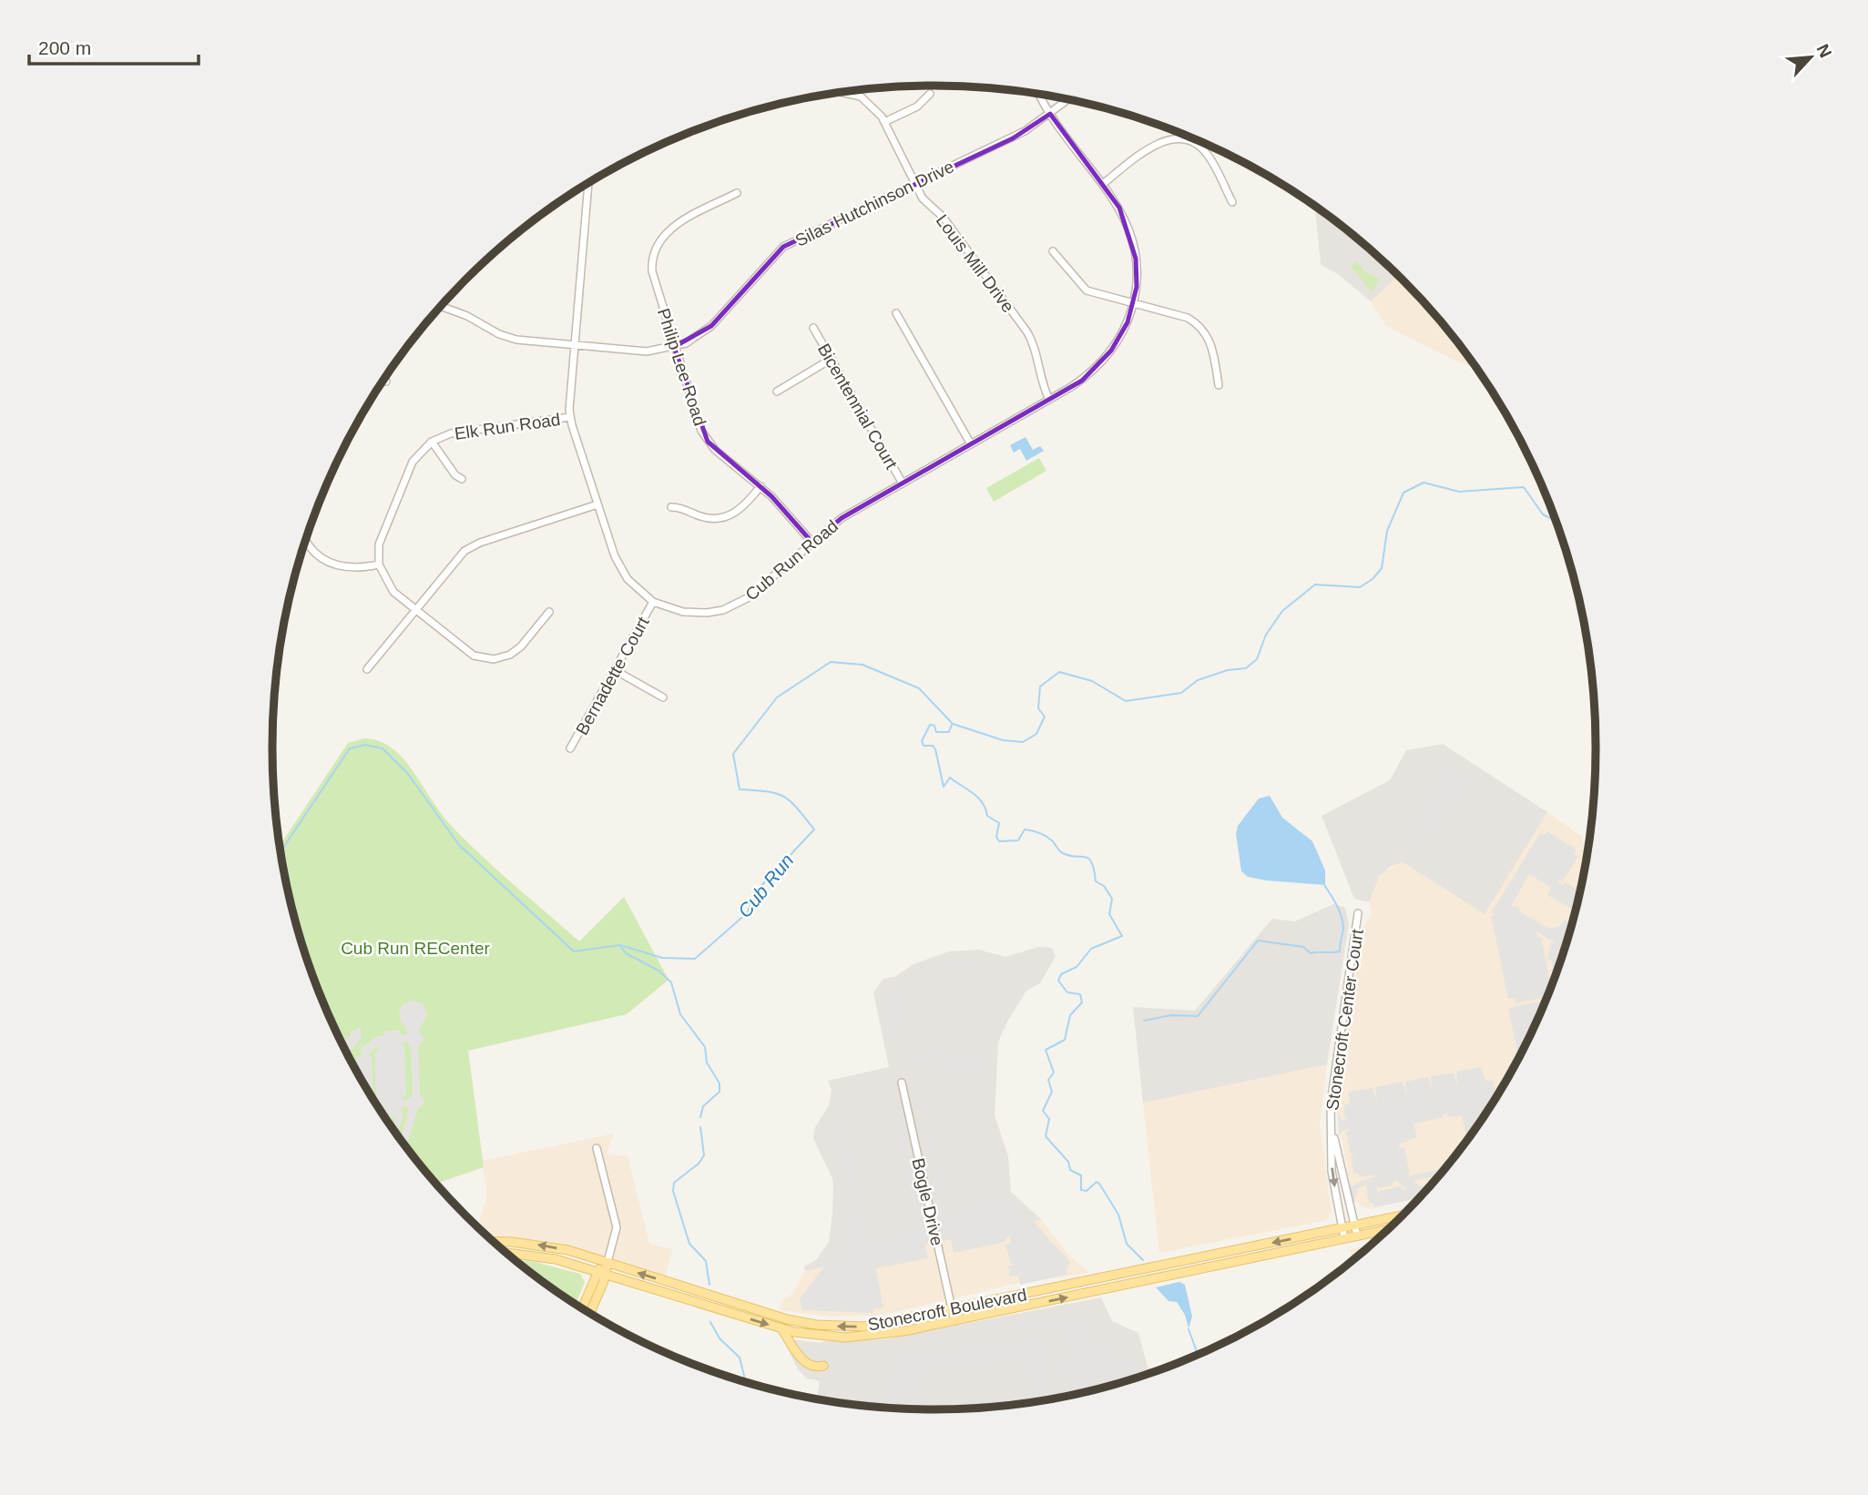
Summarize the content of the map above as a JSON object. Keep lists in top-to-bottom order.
{
  "streets": {
    "main road": ["Stonecroft Boulevard"],
    "street": [
      "Silas Hutchinson Drive",
      "Louis Mill Drive",
      "Philip Lee Road",
      "Bicentennial Court",
      "Elk Run Road",
      "Cub Run Road",
      "Bernadette Court",
      "Stonecroft Center Court",
      "Bogle Drive"
    ]
  },
  "crossings": [
    ["Silas Hutchinson Drive", "Louis Mill Drive"],
    ["Silas Hutchinson Drive", "Philip Lee Road"],
    ["Silas Hutchinson Drive", "Cub Run Road"],
    ["Louis Mill Drive", "Cub Run Road"],
    ["Philip Lee Road", "Cub Run Road"],
    ["Bicentennial Court", "Cub Run Road"],
    ["Elk Run Road", "Cub Run Road"],
    ["Cub Run Road", "Bernadette Court"],
    ["Stonecroft Center Court", "Stonecroft Boulevard"],
    ["Bogle Drive", "Stonecroft Boulevard"]
  ],
  "water": ["Cub Run"],
  "parks": ["Cub Run RECenter"],
  "scale_bar": "200 m",
  "north": "top right"
}
